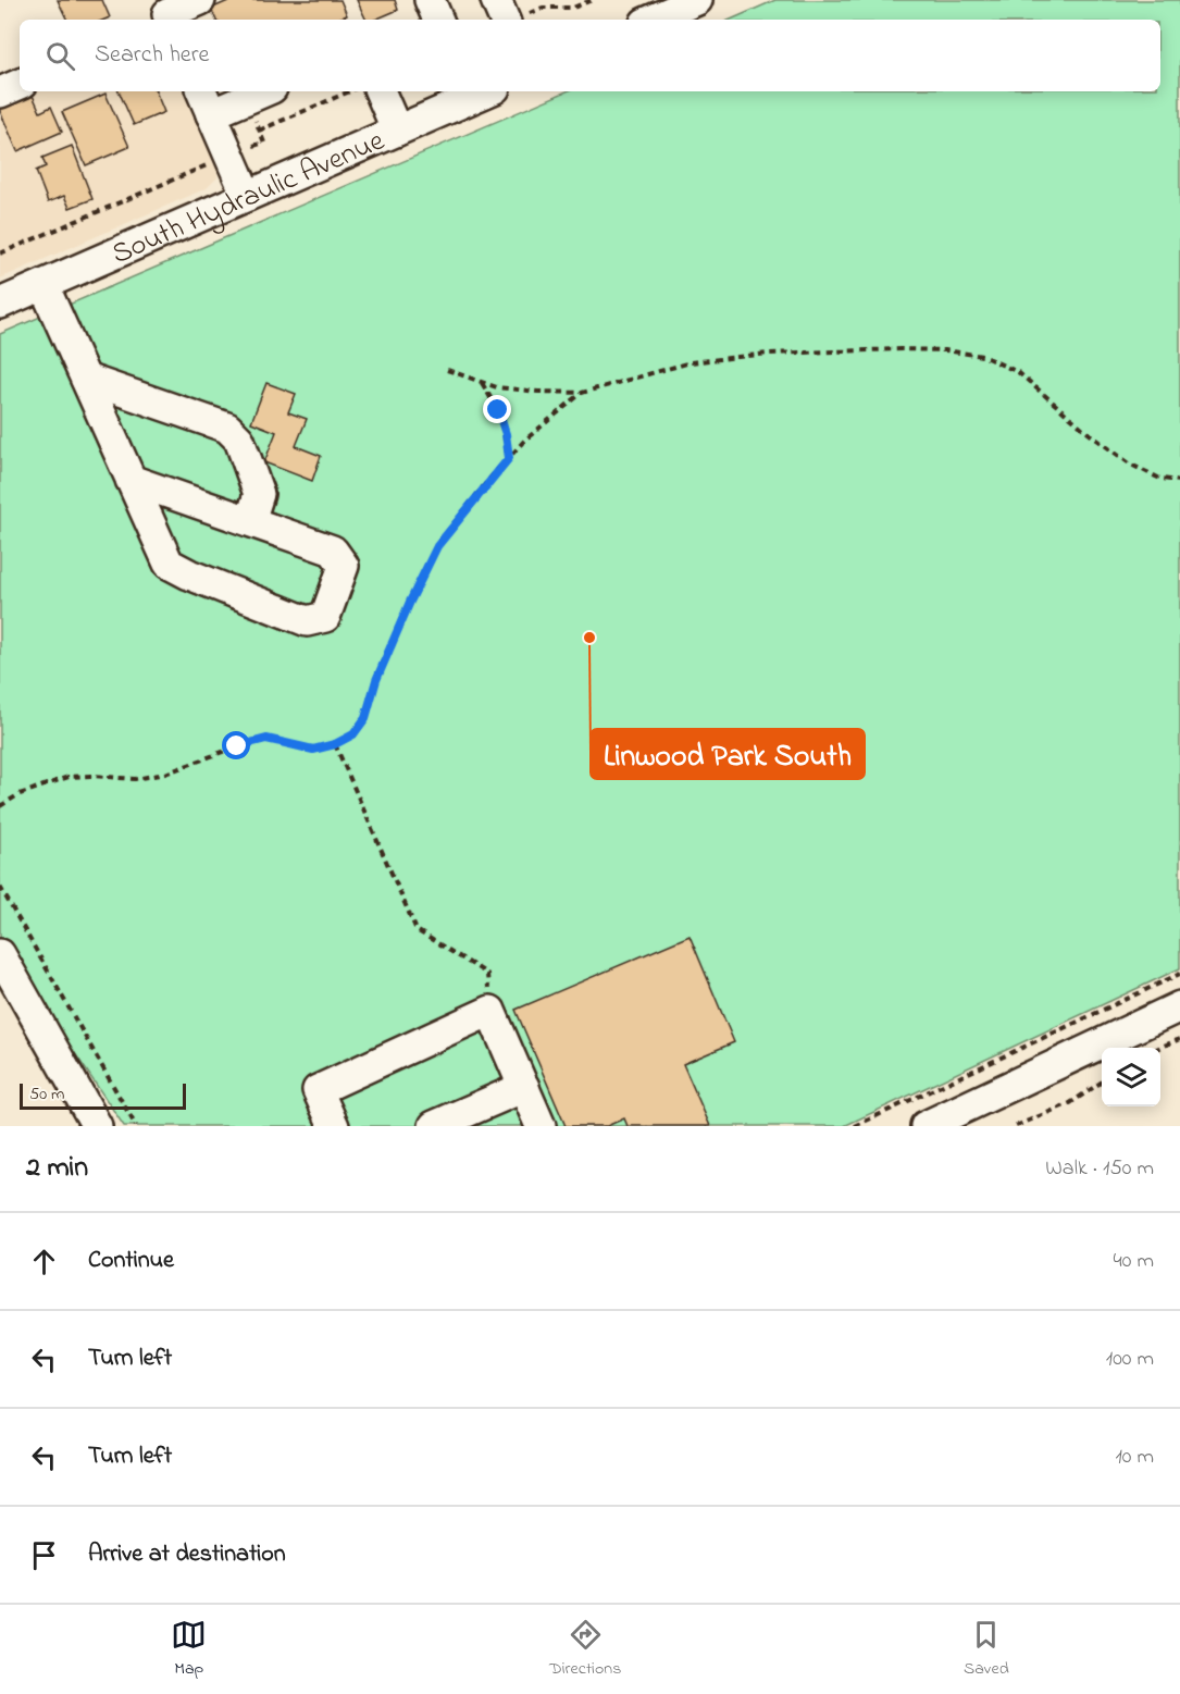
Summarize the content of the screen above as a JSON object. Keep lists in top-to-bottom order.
{
  "streets": {
    "street": ["South Hydraulic Avenue"]
  },
  "places": ["Linwood Park South"],
  "scale_bar": "50 m",
  "page": {
    "search": "Search here",
    "scale": "50 m",
    "heading": ["2 min", "Walk · 150 m"],
    "list": [
      ["Continue", "40 m"],
      ["Turn left", "100 m"],
      ["Turn left", "10 m"],
      "Arrive at destination"
    ],
    "nav": ["Map", "Directions", "Saved"]
  }
}
